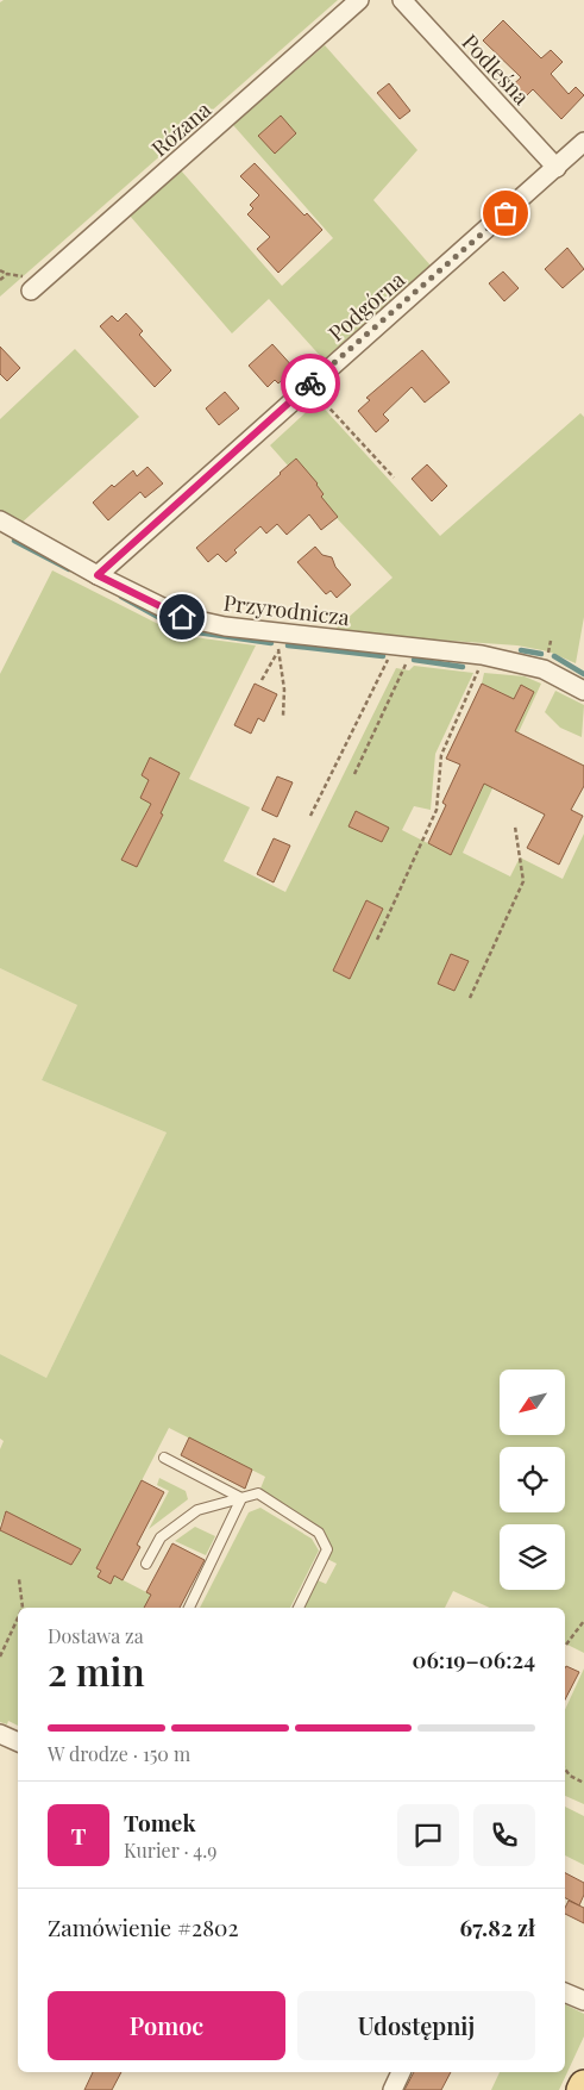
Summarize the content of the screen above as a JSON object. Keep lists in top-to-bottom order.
{
  "streets": {
    "street": [
      "Podleśna",
      "Różana",
      "Podgórna",
      "Przyrodnicza"
    ]
  },
  "crossings": [
    ["Podleśna", "Podgórna"],
    ["Podgórna", "Przyrodnicza"]
  ],
  "north": "bottom left",
  "page": {
    "heading": ["2 min", "Dostawa za", "06:19–06:24"],
    "panel": [
      "Tomek",
      "Kurier · 4.9",
      "Zamówienie #2802",
      "67.82 zł"
    ],
    "bar": "W drodze · 150 m",
    "round": "T",
    "buttons": ["Pomoc", "Udostępnij"]
  }
}
